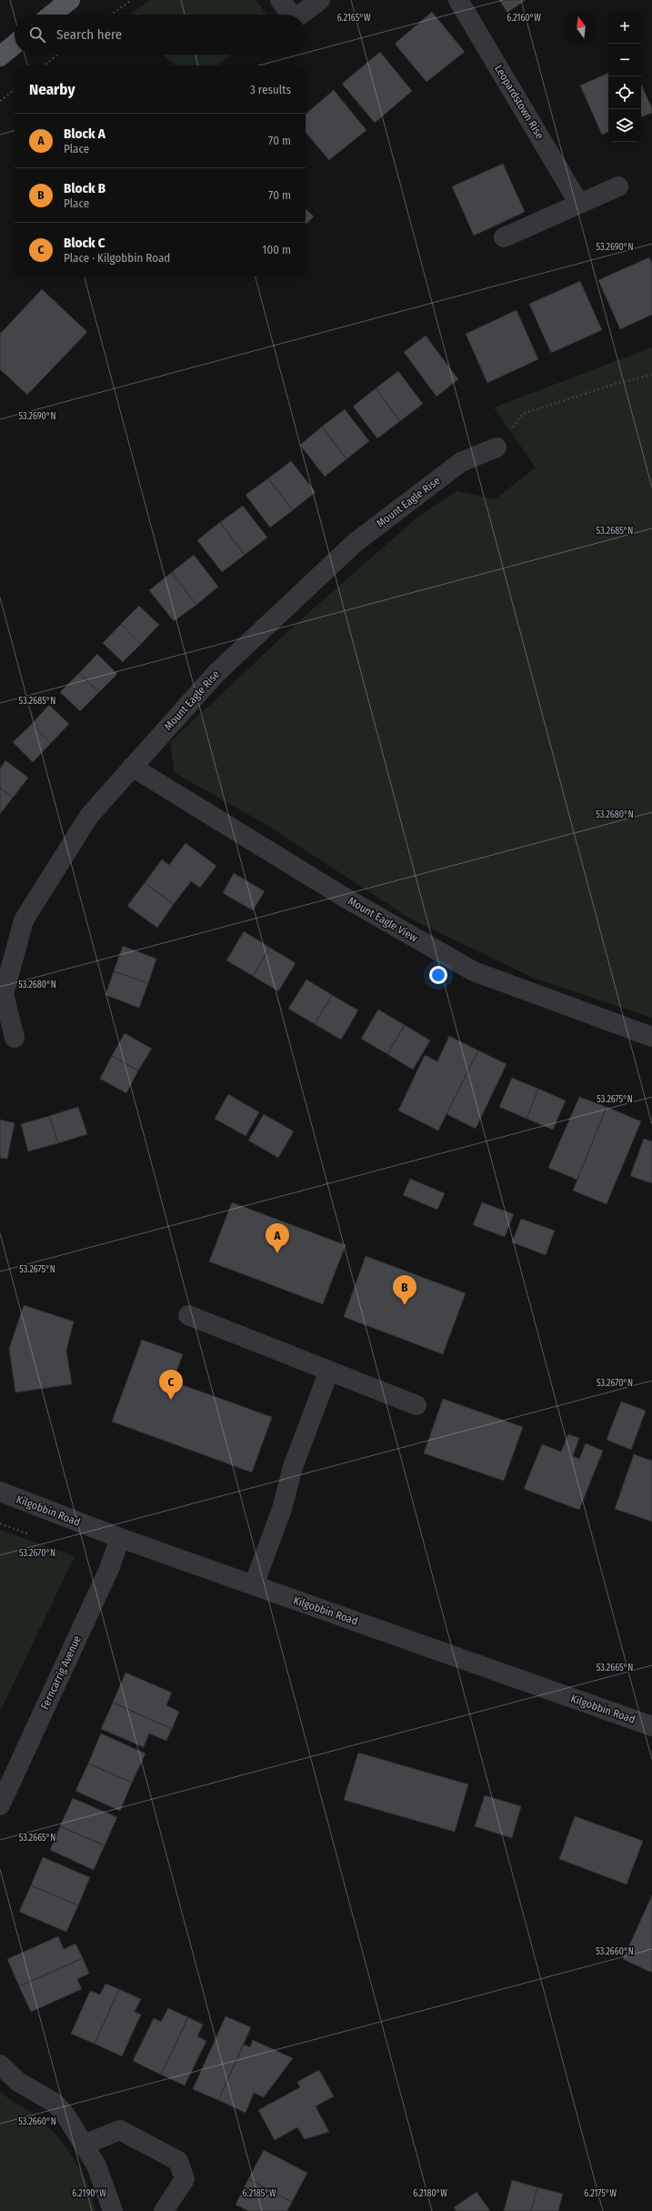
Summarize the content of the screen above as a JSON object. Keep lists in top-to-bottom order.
{
  "streets": {
    "street": [
      "Leopardstown Rise",
      "Mount Eagle Rise",
      "Mount Eagle View",
      "Kilgobbin Road",
      "Ferncarrig Avenue"
    ]
  },
  "crossings": [
    ["Mount Eagle Rise", "Mount Eagle View"],
    ["Kilgobbin Road", "Ferncarrig Avenue"]
  ],
  "north": "top",
  "page": {
    "map_buttons": ["+", "−"],
    "search": "Search here",
    "heading": ["Nearby", "3 results"],
    "list": [
      {
        "mark": "A",
        "name": "Block A",
        "note": "Place",
        "value": "70 m"
      },
      {
        "mark": "B",
        "name": "Block B",
        "note": "Place",
        "value": "70 m"
      },
      {
        "mark": "C",
        "name": "Block C",
        "note": "Place · Kilgobbin Road",
        "value": "100 m"
      }
    ],
    "pins": ["A", "B", "C"]
  },
  "coordinates": [
    "6.2160°W",
    "6.2165°W",
    "53.2690°N",
    "53.2685°N",
    "53.2680°N",
    "53.2675°N",
    "53.2670°N",
    "53.2665°N",
    "53.2660°N",
    "6.2190°W",
    "6.2185°W",
    "6.2180°W",
    "6.2175°W"
  ]
}
